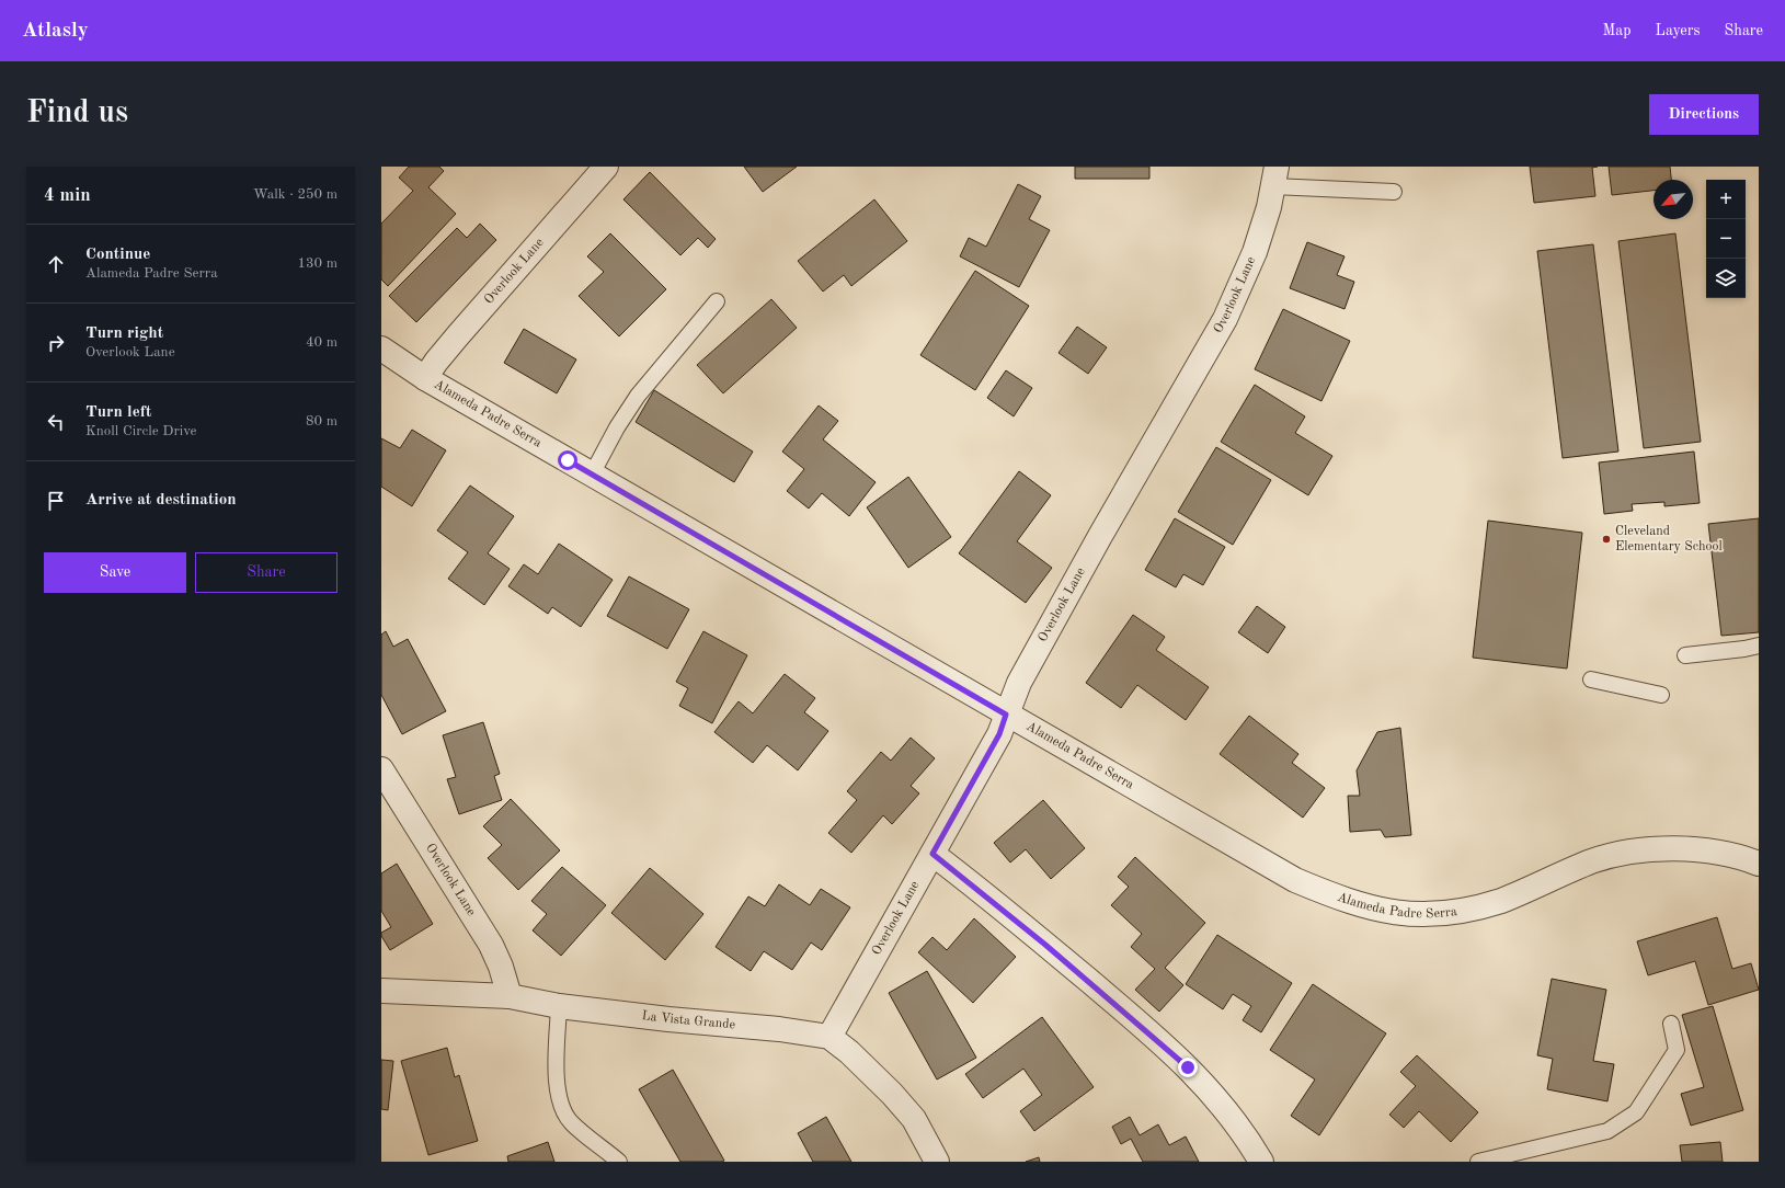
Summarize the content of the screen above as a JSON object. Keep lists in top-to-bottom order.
{
  "streets": {
    "street": ["Overlook Lane", "Alameda Padre Serra", "La Vista Grande"]
  },
  "crossings": [
    ["Overlook Lane", "Alameda Padre Serra"],
    ["Overlook Lane", "La Vista Grande"]
  ],
  "places": ["Cleveland Elementary School"],
  "north": "bottom left",
  "page": {
    "header": "Atlasly",
    "nav": ["Map", "Layers", "Share"],
    "buttons": [
      "Directions",
      ["Save", "Share"]
    ],
    "title": "Find us",
    "heading": ["4 min", "Walk · 250 m"],
    "map_buttons": ["+", "−"],
    "list": [
      ["Continue", "Alameda Padre Serra", "130 m"],
      ["Turn right", "Overlook Lane", "40 m"],
      ["Turn left", "Knoll Circle Drive", "80 m"],
      "Arrive at destination"
    ]
  }
}
